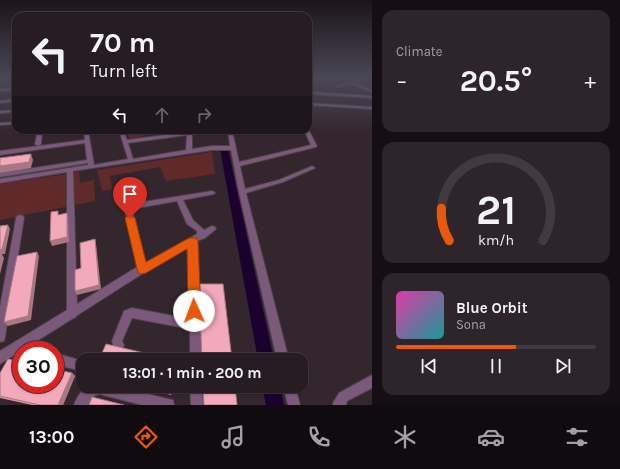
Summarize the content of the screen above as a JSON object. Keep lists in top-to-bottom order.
{
  "page": {
    "tile": "Climate",
    "turn": ["70 m", "Turn left"],
    "heat": ["−", "20.5°", "+"],
    "song": ["Blue Orbit", "Sona"],
    "limit": "30",
    "trip": "13:01 · 1 min · 200 m",
    "tabs": "13:00",
    "gauge": ["21", "km/h"]
  }
}
